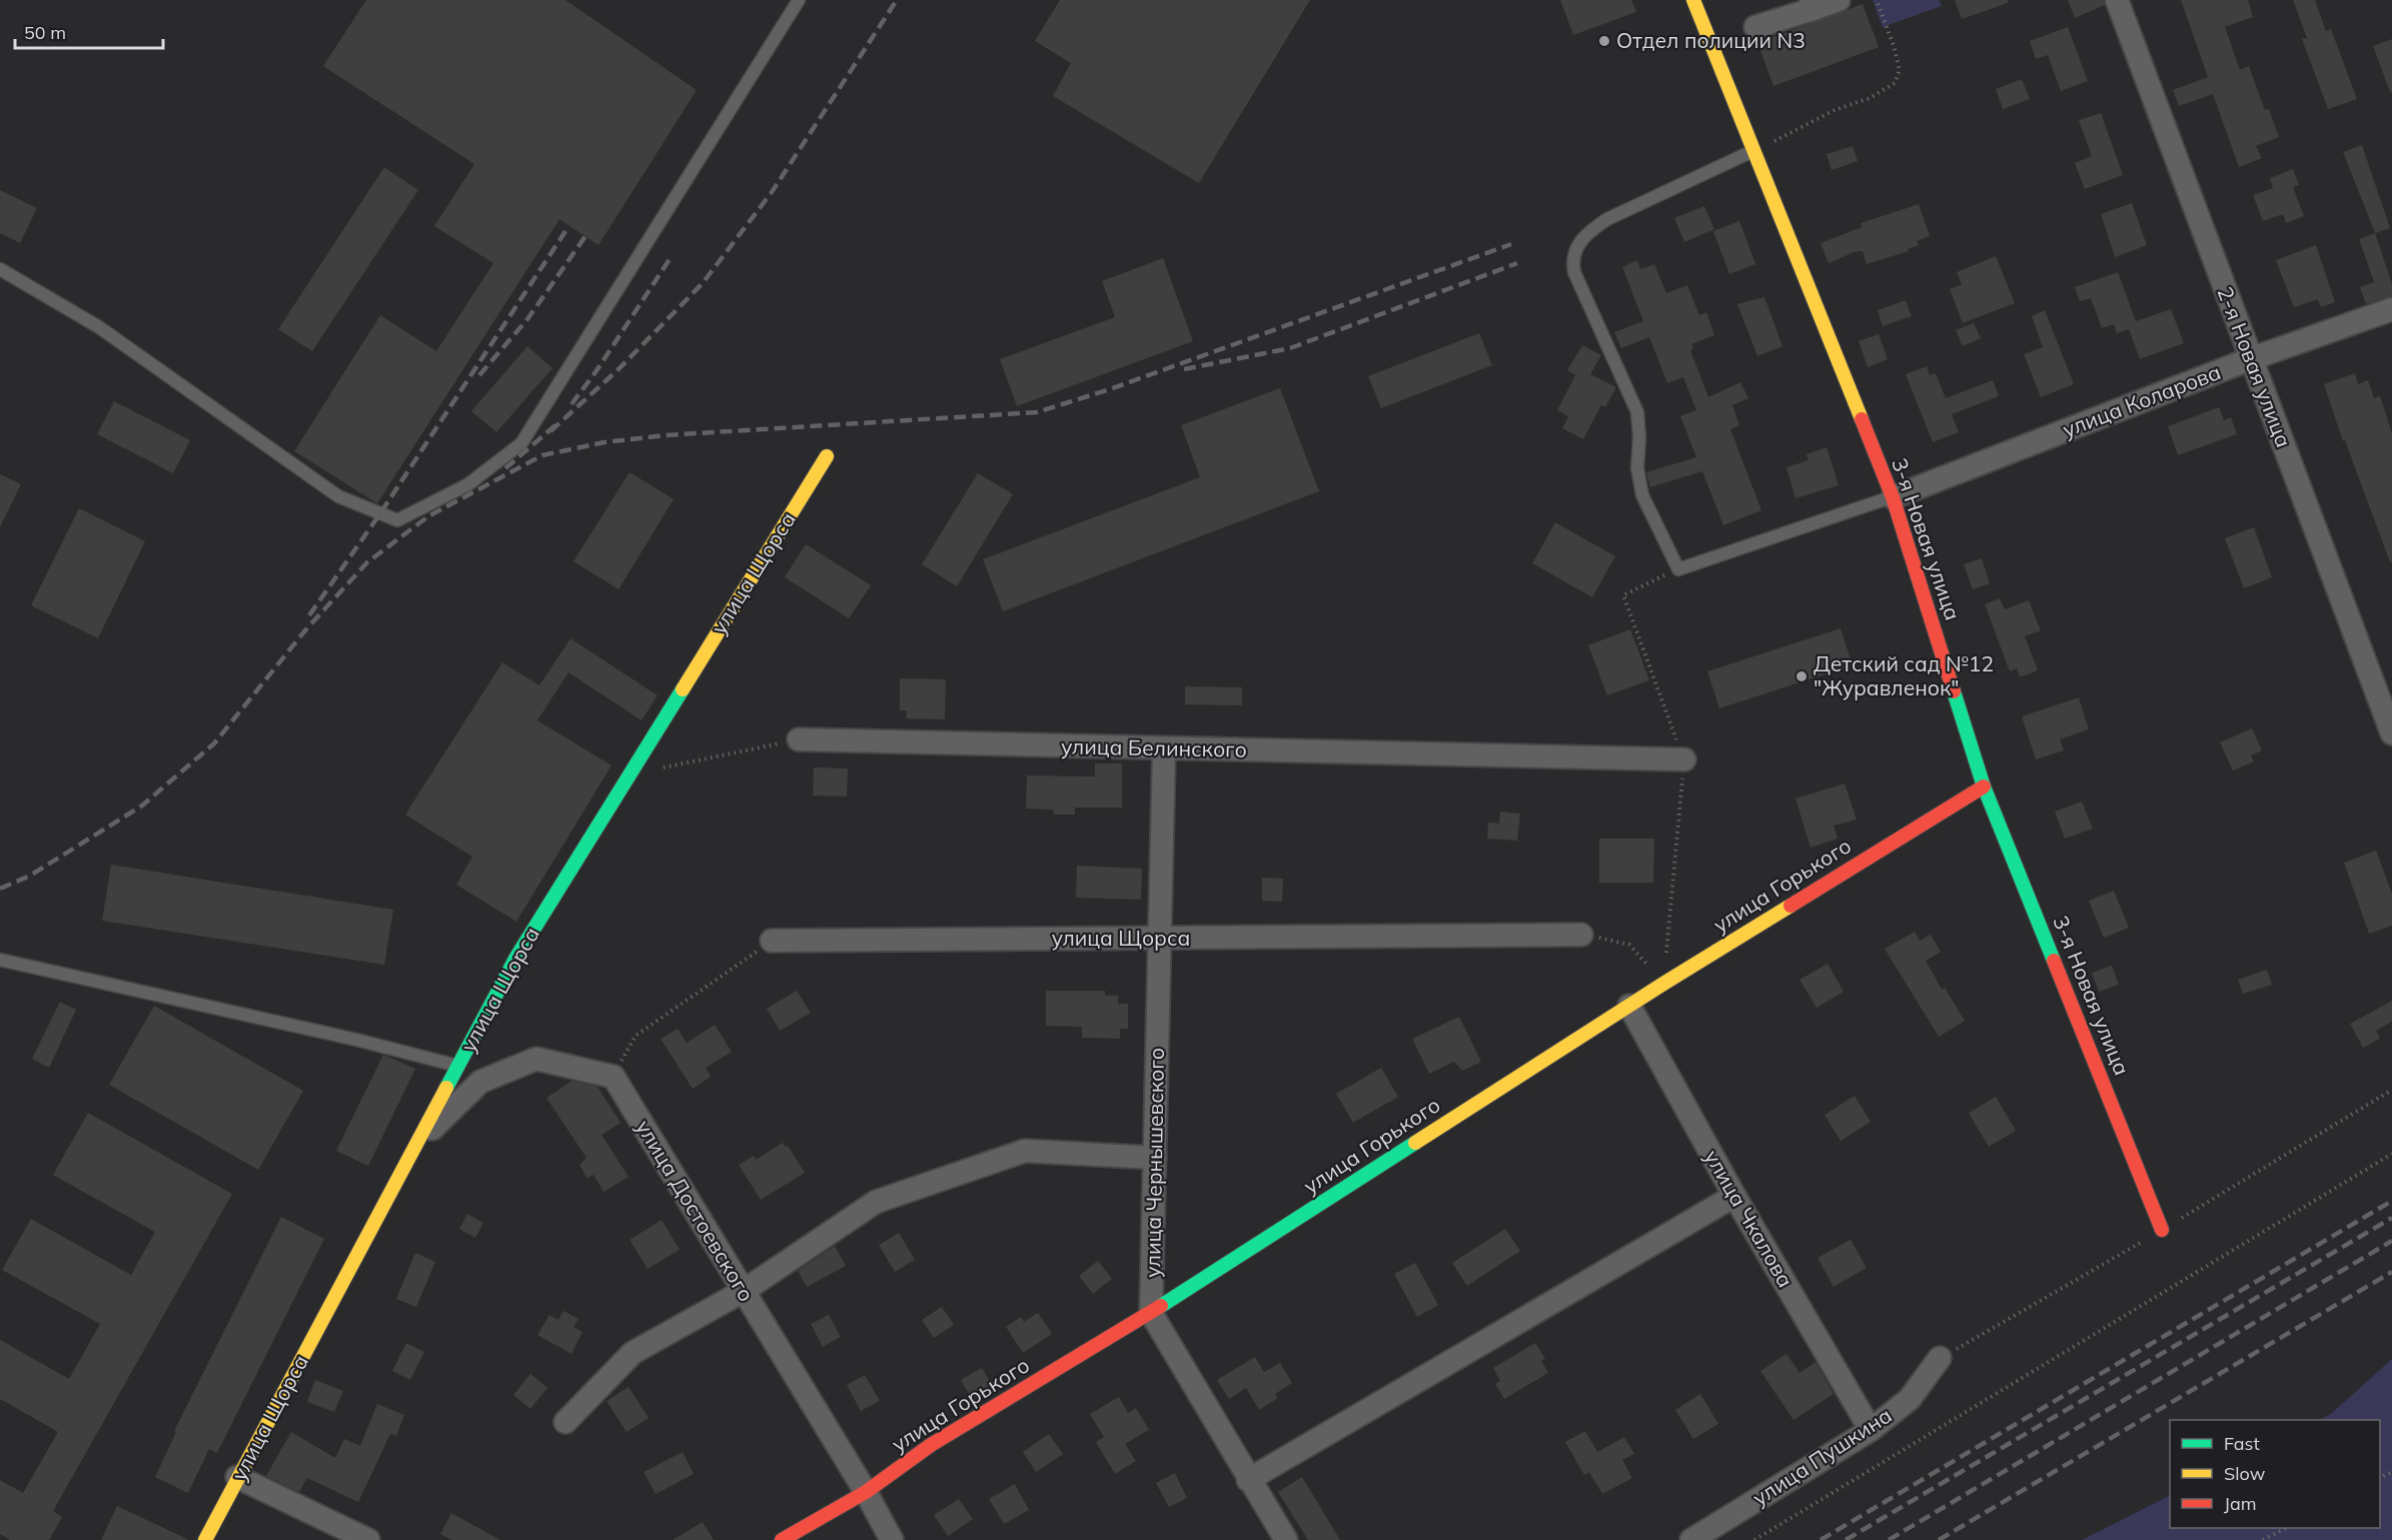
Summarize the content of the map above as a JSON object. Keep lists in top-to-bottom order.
{
  "streets": {
    "street": [
      "2-я Новая улица",
      "улица Коларова",
      "3-я Новая улица",
      "улица Щорса",
      "улица Белинского",
      "улица Горького",
      "улица Чернышевского",
      "улица Достоевского",
      "улица Чкалова",
      "улица Пушкина"
    ]
  },
  "crossings": [
    ["2-я Новая улица", "улица Коларова"],
    ["улица Коларова", "3-я Новая улица"],
    ["3-я Новая улица", "улица Горького"],
    ["улица Щорса", "улица Чернышевского"],
    ["улица Белинского", "улица Чернышевского"],
    ["улица Горького", "улица Чернышевского"],
    ["улица Горького", "улица Достоевского"],
    ["улица Горького", "улица Чкалова"],
    ["улица Чкалова", "улица Пушкина"]
  ],
  "places": ["Отдел полиции N3", "Детский сад №12 \"Журавленок\""],
  "legend": ["Fast", "Slow", "Jam"],
  "scale_bar": "50 m"
}
